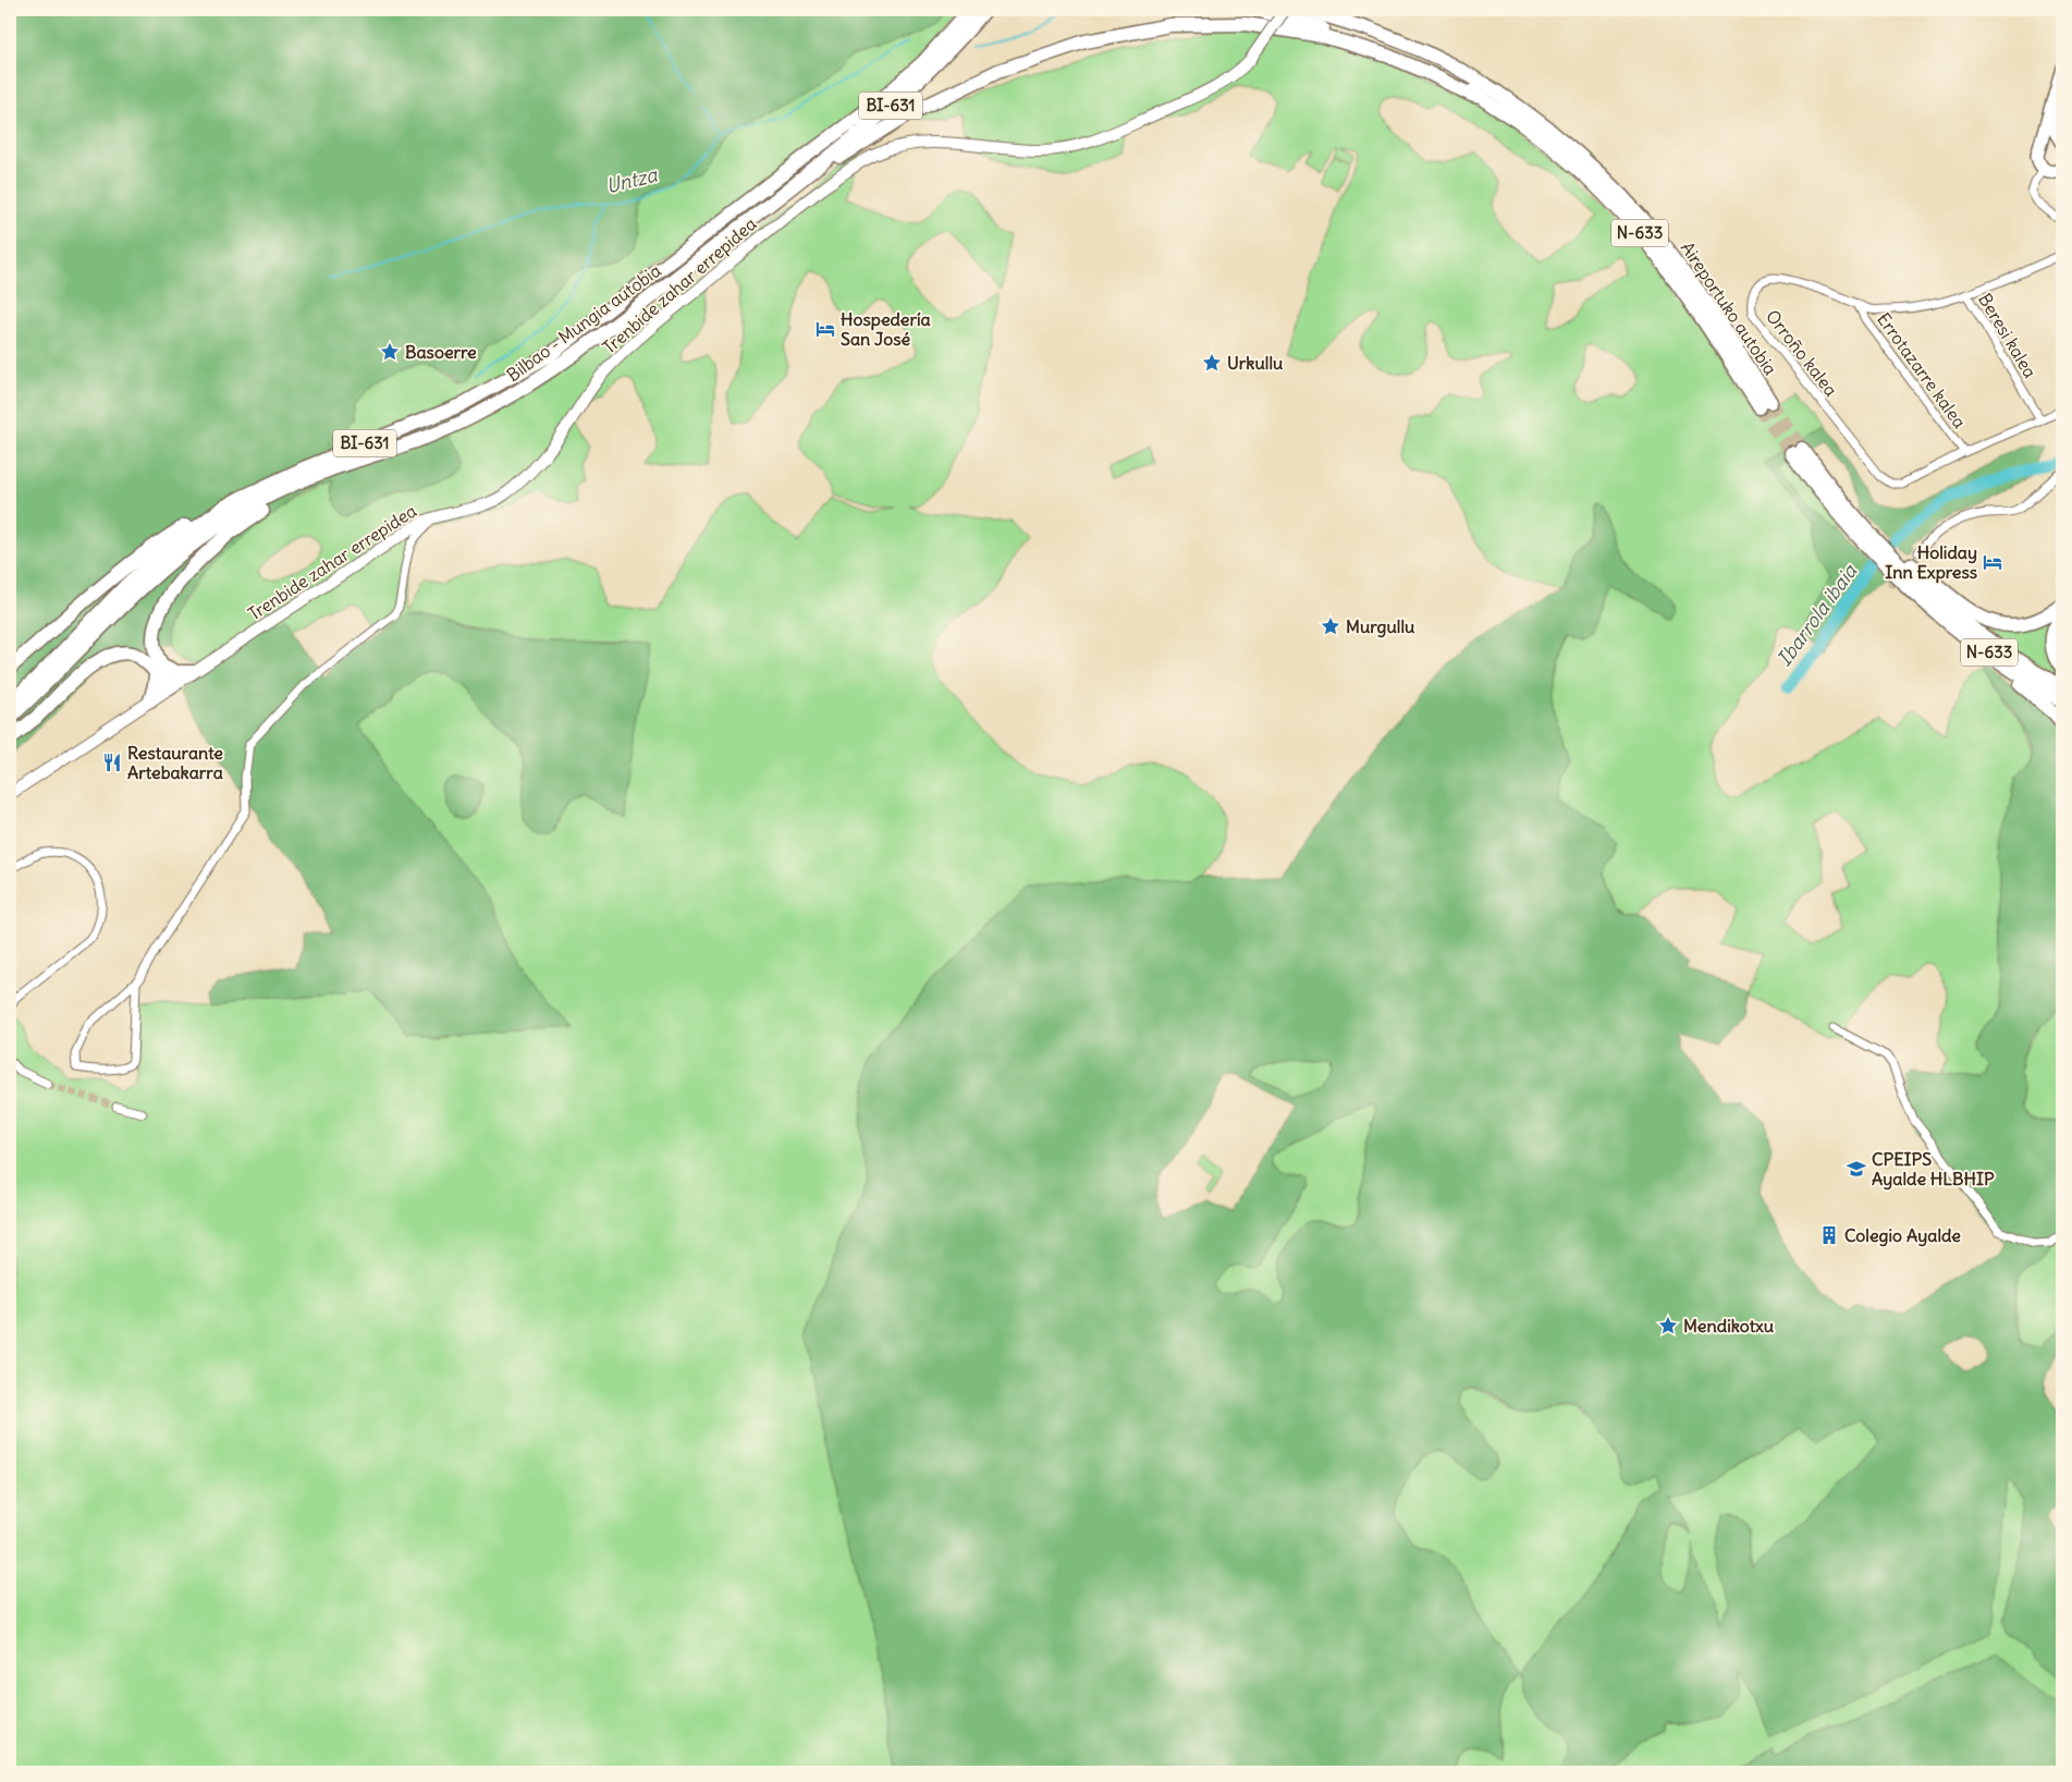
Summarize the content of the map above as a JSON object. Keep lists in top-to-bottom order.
{
  "streets": {
    "highway": [
      "BI-631",
      "N-633",
      "Aireportuko autobia",
      "Bilbao - Mungia autobia"
    ],
    "street": [
      "Trenbide zahar errepidea",
      "Beresi kalea",
      "Orroño kalea",
      "Errotazarre kalea"
    ]
  },
  "crossings": [
    ["N-633", "Aireportuko autobia"],
    ["Beresi kalea", "Orroño kalea"],
    ["Orroño kalea", "Errotazarre kalea"]
  ],
  "water": ["Untza", "Ibarrola ibaia"],
  "places": {
    "hotel": ["Hospedería San José", "Holiday Inn Express"],
    "place": [
      "Basoerre",
      "Urkullu",
      "Murgullu",
      "Mendikotxu"
    ],
    "restaurant": ["Restaurante Artebakarra"],
    "school or university": ["CPEIPS Ayalde HLBHIP"],
    "building": ["Colegio Ayalde"]
  }
}
